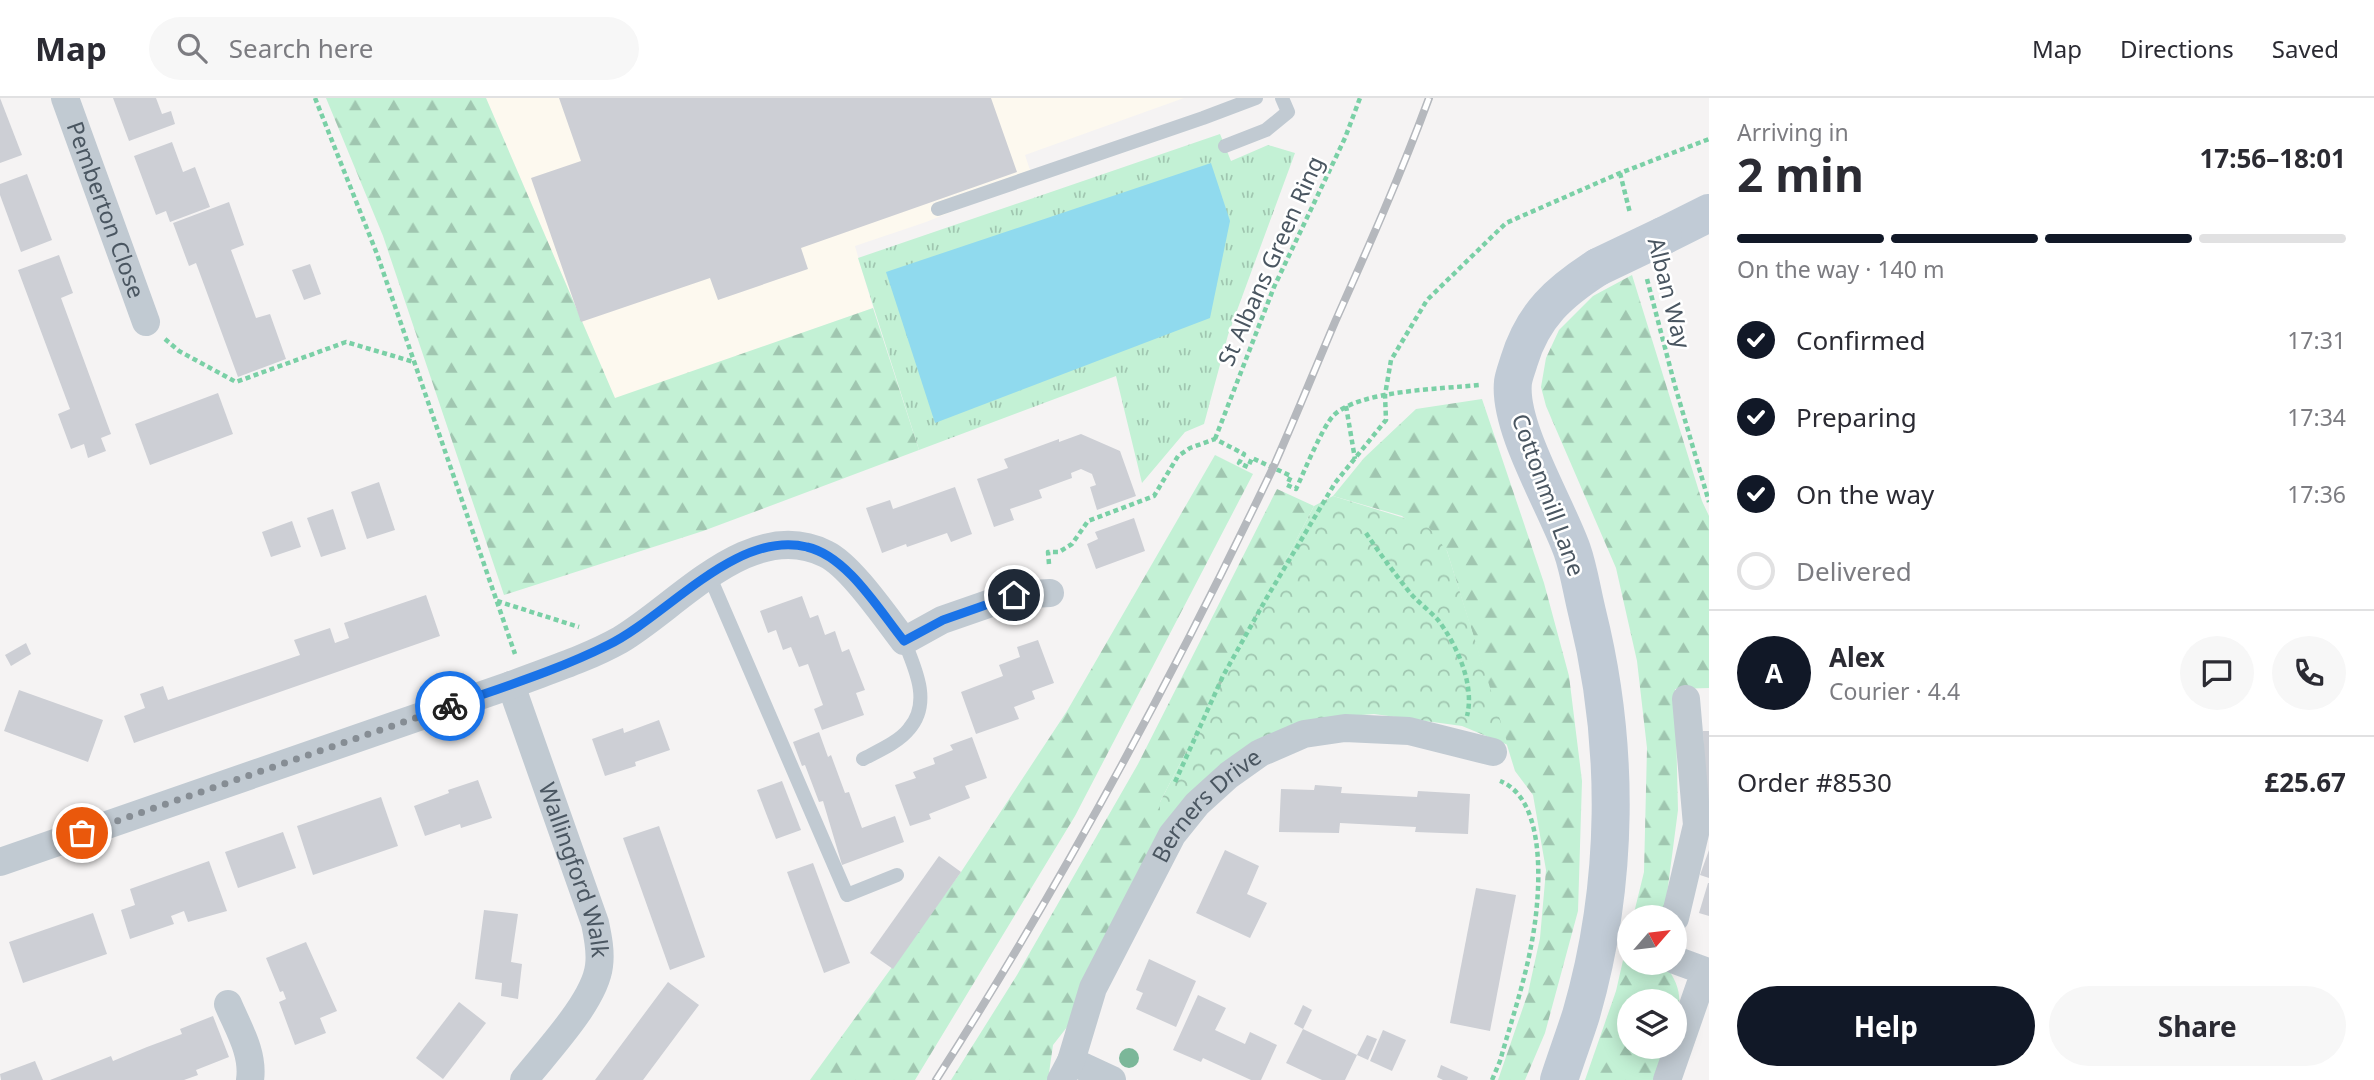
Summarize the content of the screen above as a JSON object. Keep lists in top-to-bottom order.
{
  "streets": {
    "street": [
      "Pemberton Close",
      "Cottonmill Lane",
      "Berners Drive",
      "Wallingford Walk"
    ],
    "path": ["St Albans Green Ring", "Alban Way"]
  },
  "crossings": [
    ["Alban Way", "Cottonmill Lane"]
  ],
  "north": "top right",
  "page": {
    "header": "Map",
    "search": "Search here",
    "nav": ["Map", "Directions", "Saved"],
    "heading": ["2 min", "Arriving in", "17:56–18:01"],
    "panel": [
      "Alex",
      "Courier · 4.4",
      "Order #8530",
      "£25.67"
    ],
    "bar": "On the way · 140 m",
    "list": [
      ["Confirmed", "17:31"],
      ["Preparing", "17:34"],
      ["On the way", "17:36"],
      "Delivered"
    ],
    "round": "A",
    "buttons": ["Help", "Share"]
  }
}
